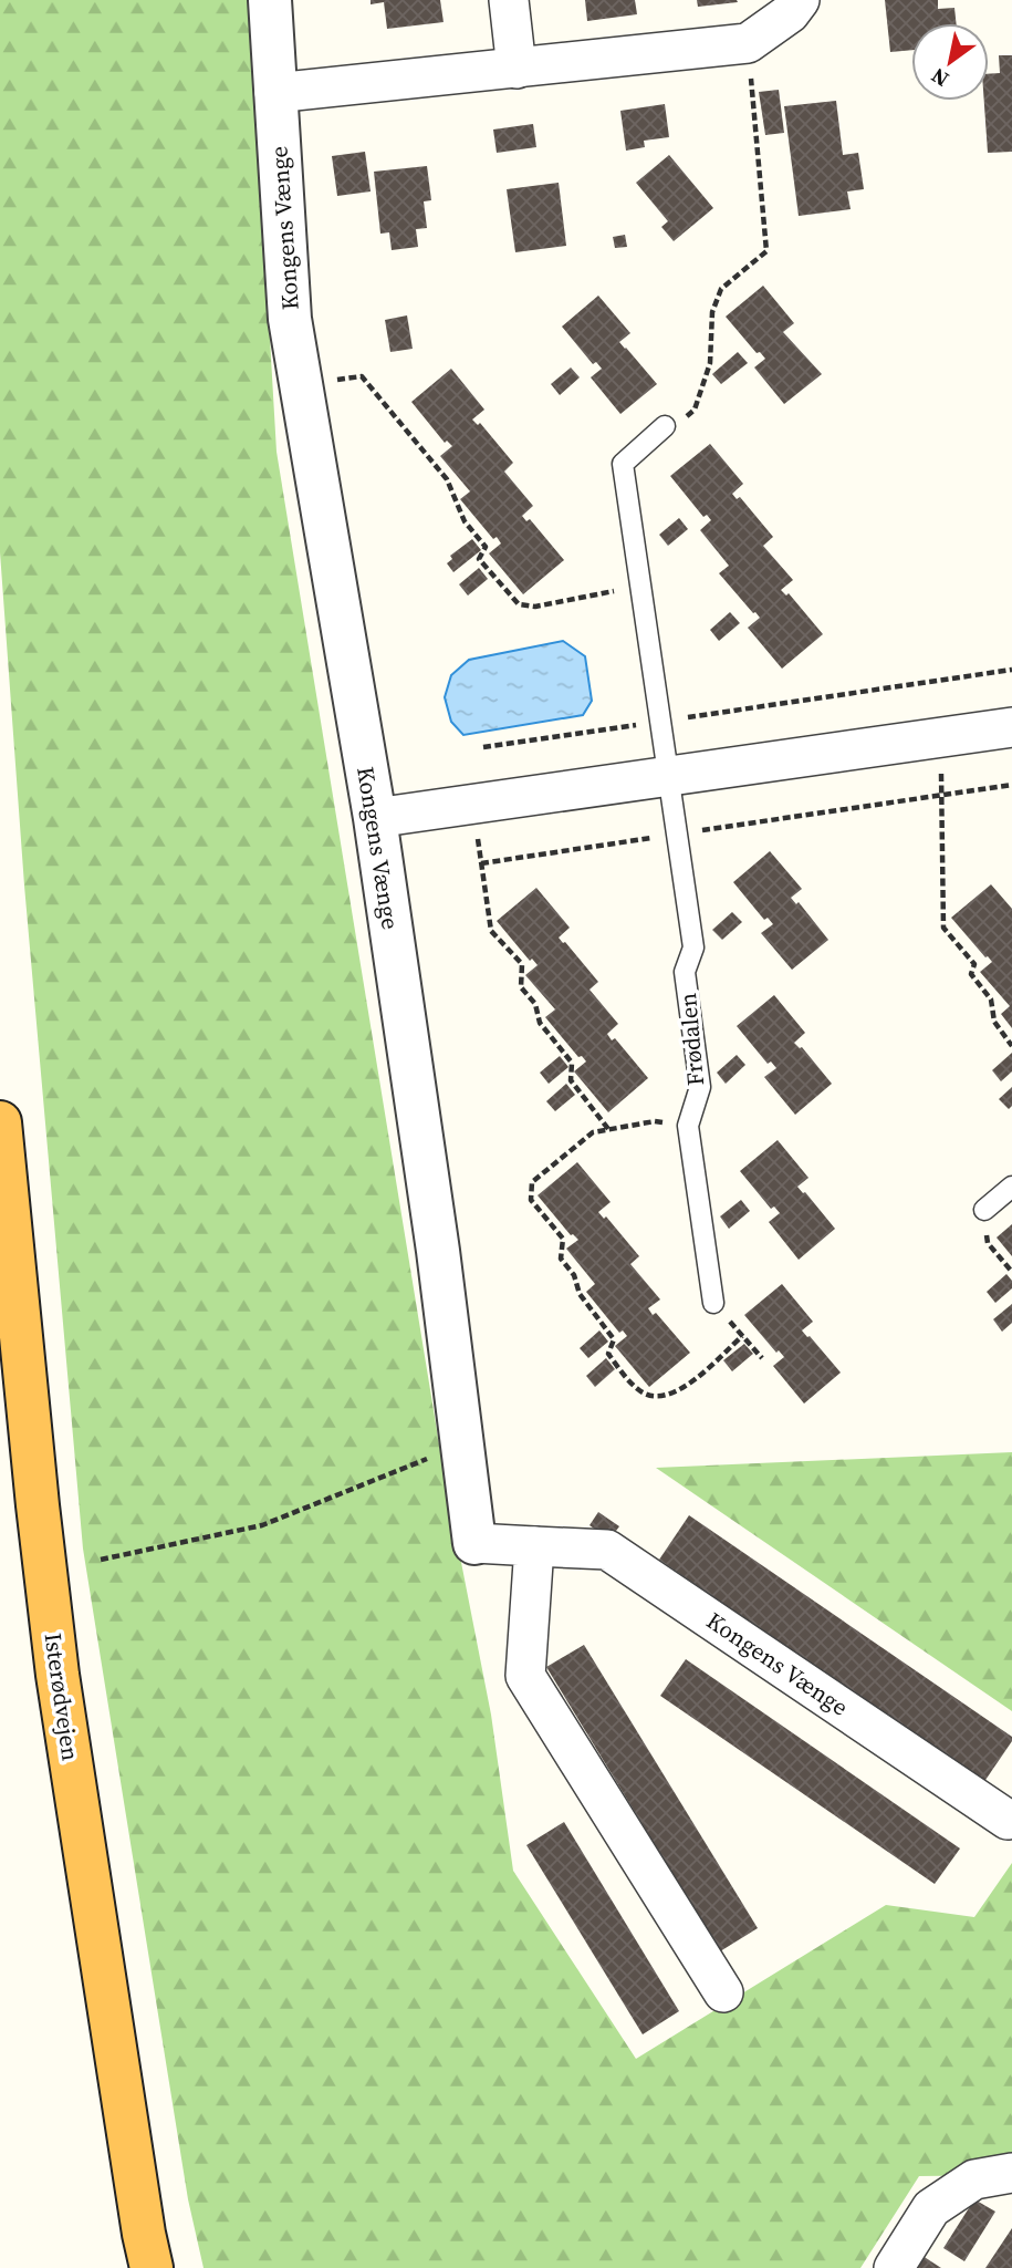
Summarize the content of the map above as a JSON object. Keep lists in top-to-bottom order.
{
  "streets": {
    "highway": ["Isterødvejen"],
    "street": ["Kongens Vænge"],
    "lane": ["Frødalen"]
  },
  "north": "bottom left"
}
